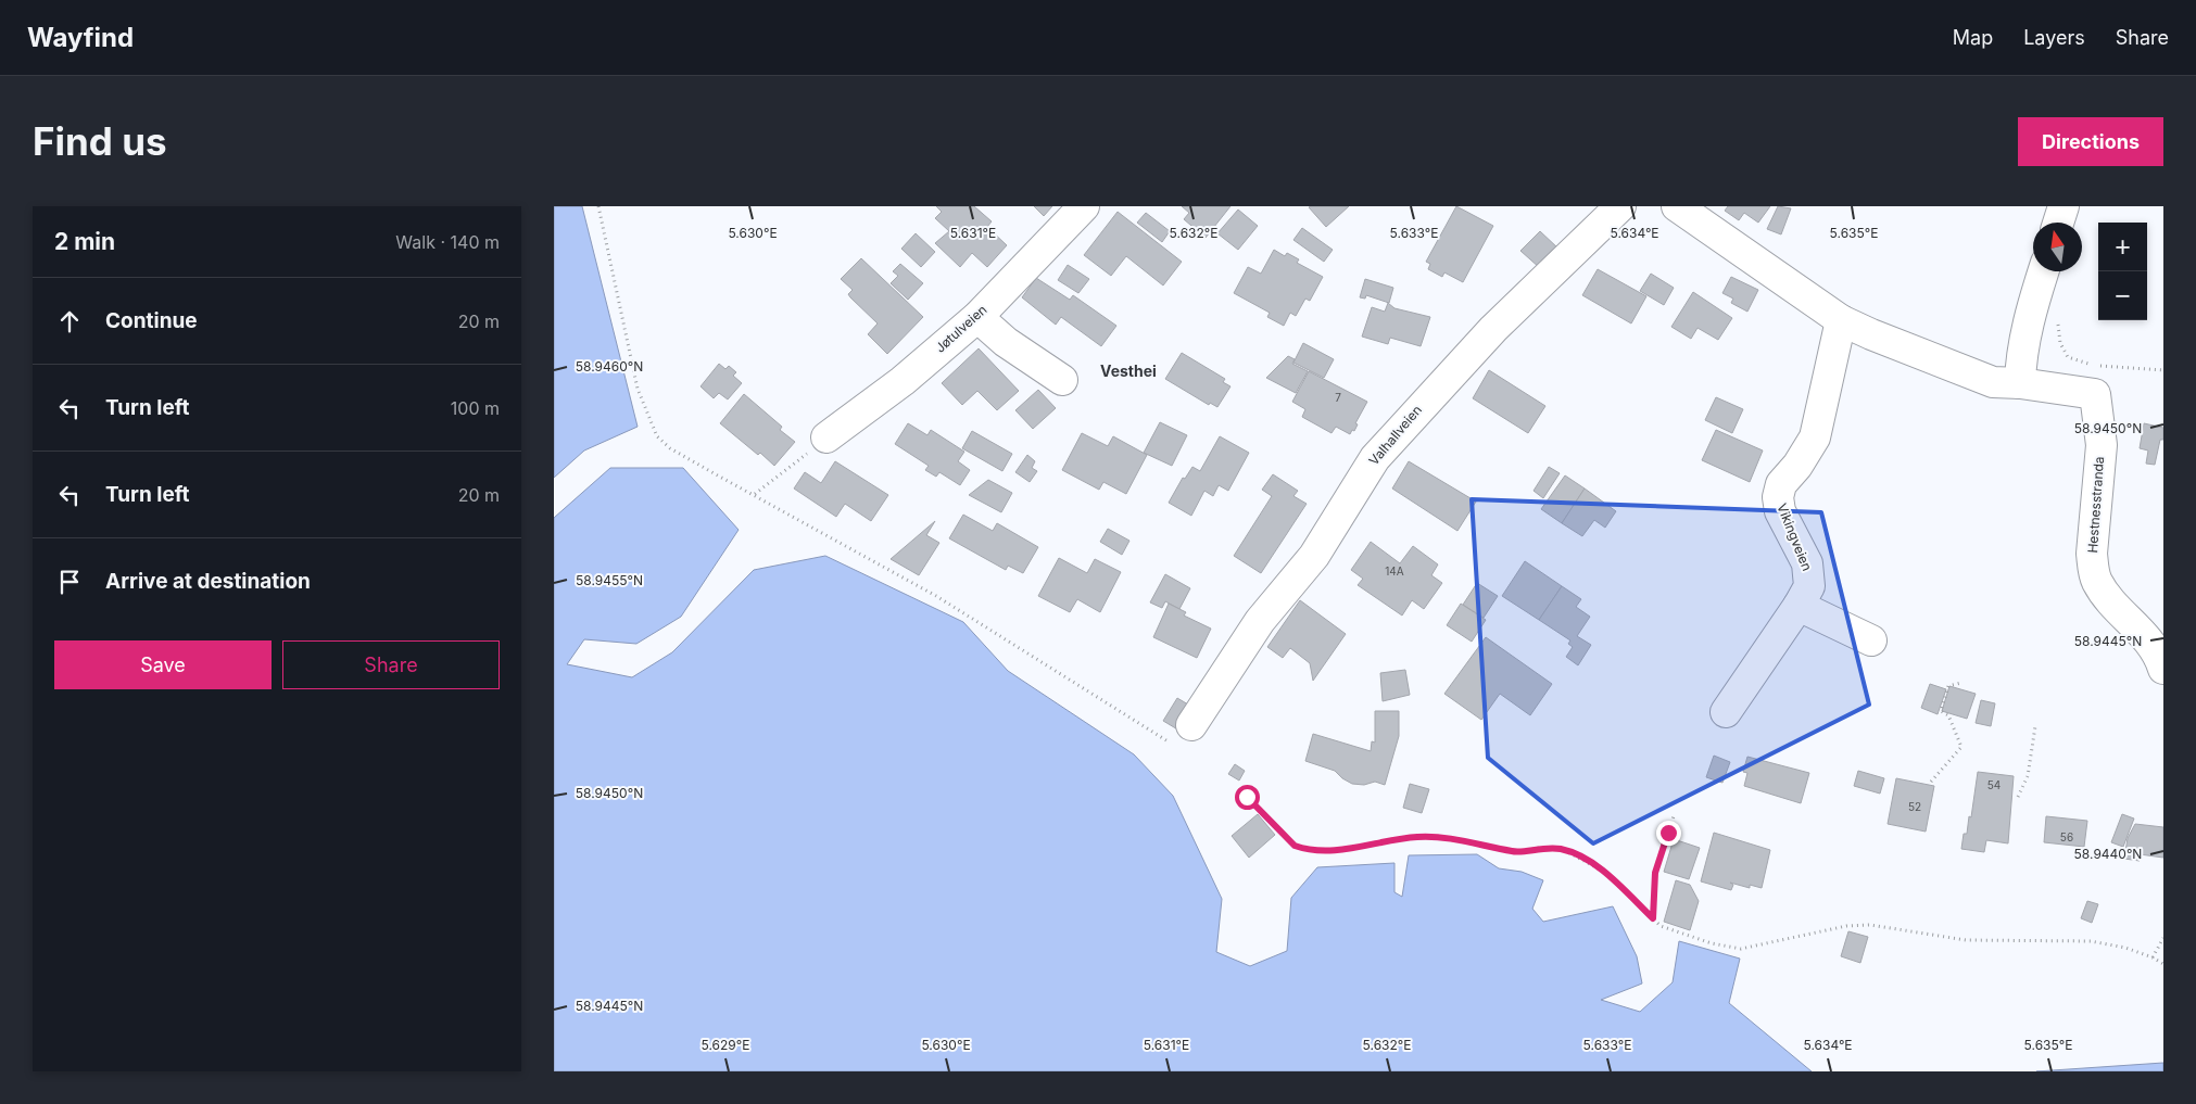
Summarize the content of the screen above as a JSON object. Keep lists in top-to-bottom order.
{
  "streets": {
    "street": [
      "Jøtulveien",
      "Valhallveien",
      "Hestnesstranda",
      "Vikingveien"
    ]
  },
  "districts": ["Vesthei"],
  "house_numbers": [
    "7",
    "14A",
    "54",
    "52",
    "56"
  ],
  "north": "top",
  "page": {
    "header": "Wayfind",
    "nav": ["Map", "Layers", "Share"],
    "buttons": [
      "Directions",
      ["Save", "Share"]
    ],
    "title": "Find us",
    "heading": ["2 min", "Walk · 140 m"],
    "map_buttons": ["+", "−"],
    "list": [
      ["Continue", "20 m"],
      ["Turn left", "100 m"],
      ["Turn left", "20 m"],
      "Arrive at destination"
    ]
  },
  "coordinates": [
    "5.630°E",
    "5.631°E",
    "5.632°E",
    "5.633°E",
    "5.634°E",
    "5.635°E",
    "58.9460°N",
    "58.9450°N",
    "58.9455°N",
    "58.9445°N",
    "58.9440°N",
    "5.629°E"
  ]
}
